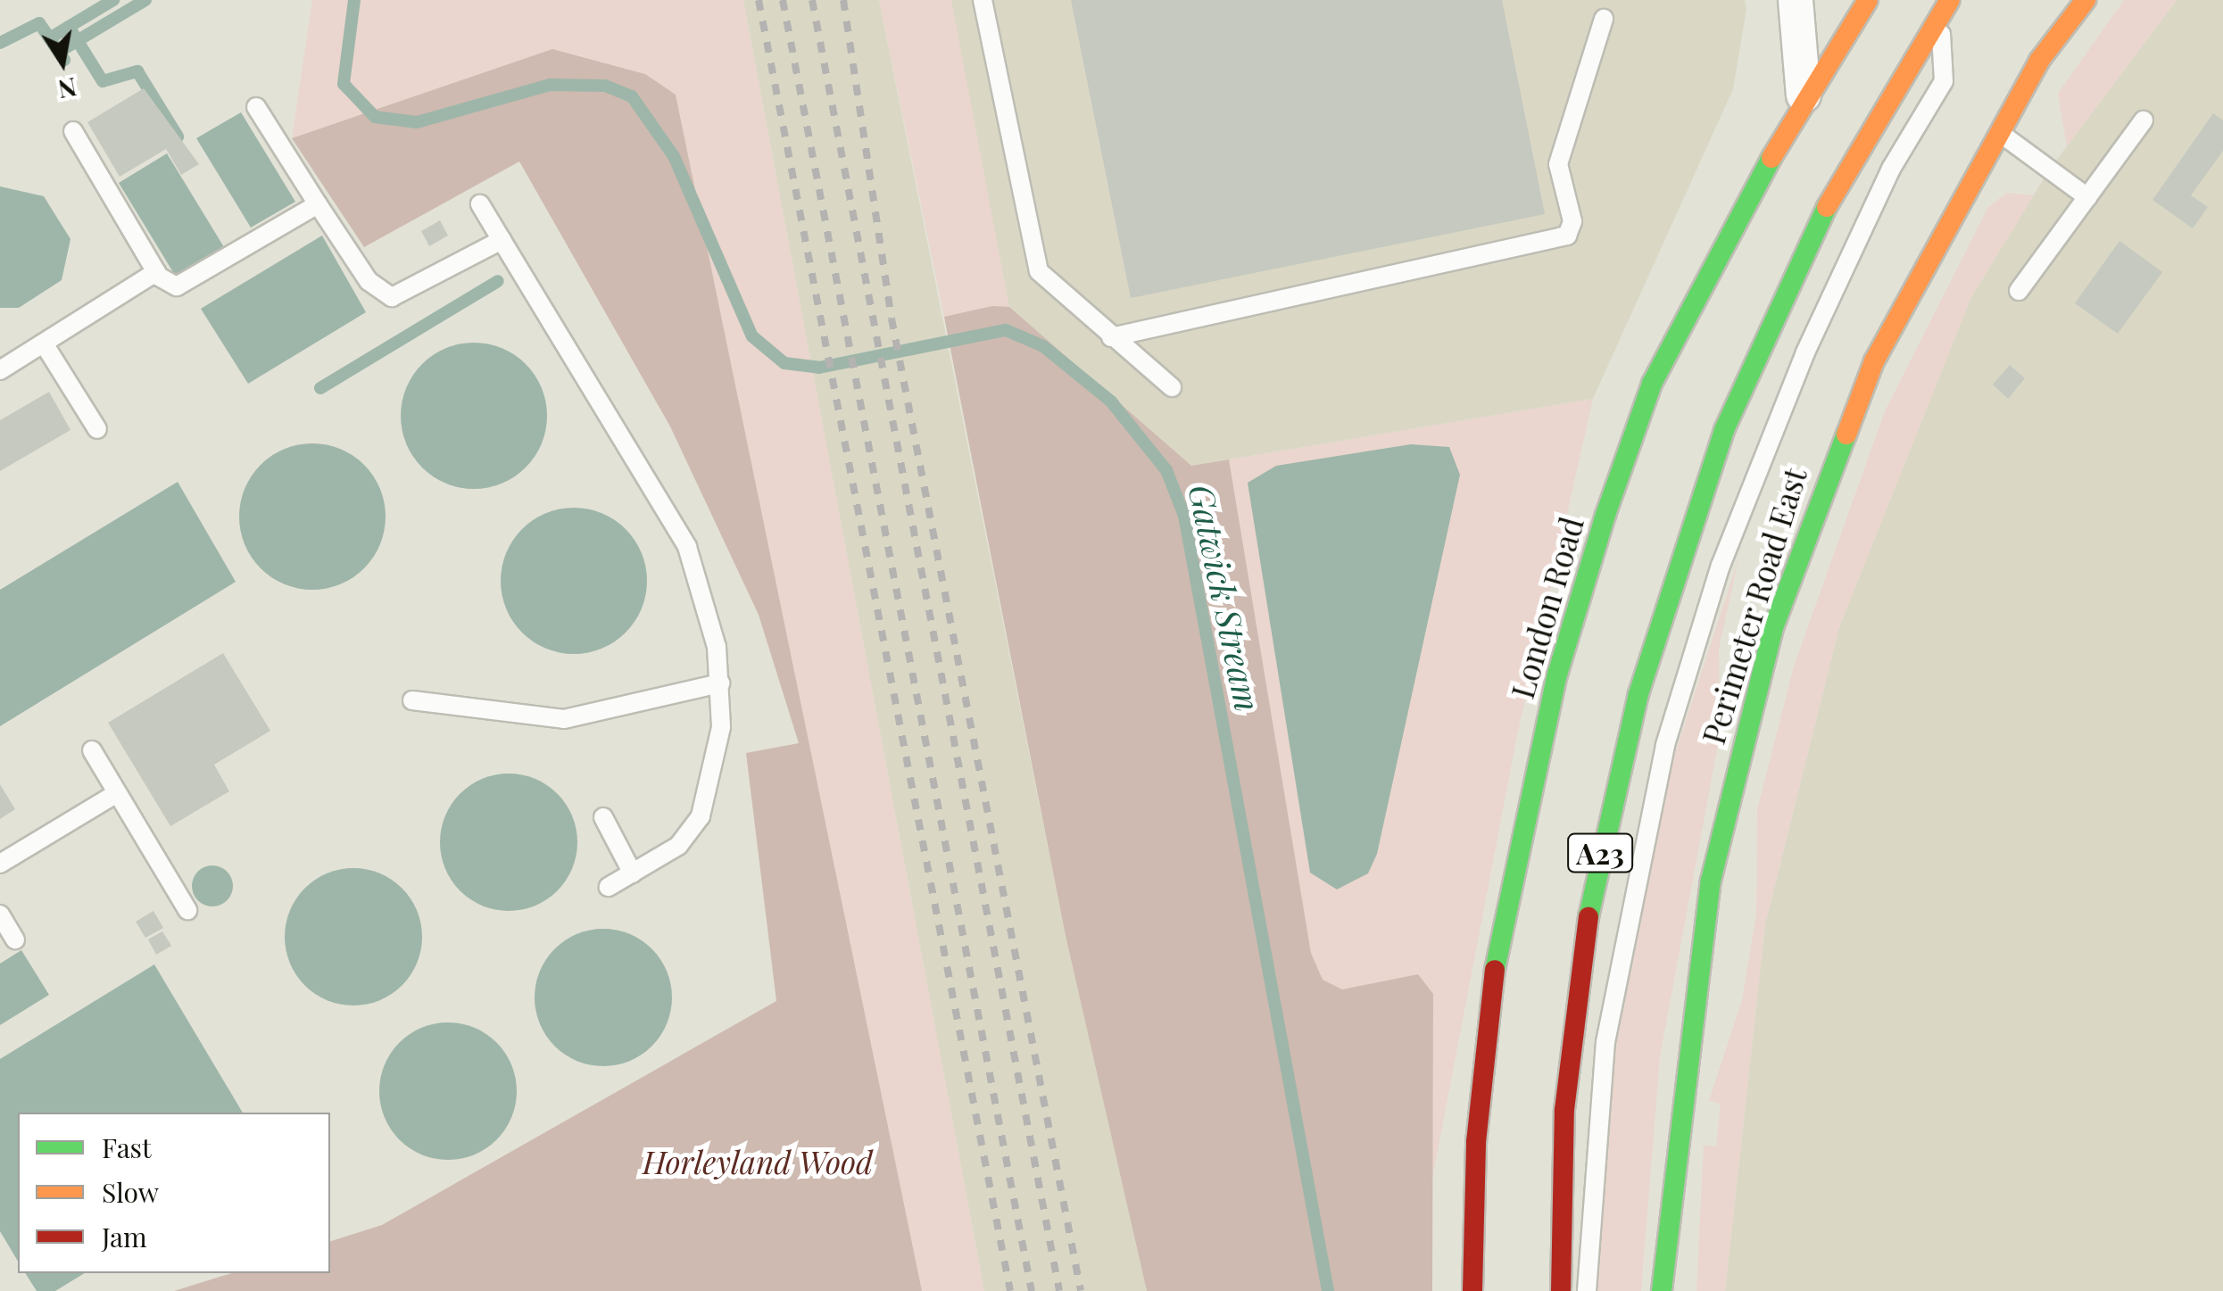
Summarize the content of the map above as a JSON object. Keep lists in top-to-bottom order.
{
  "streets": {
    "main road": ["Perimeter Road East", "London Road", "A23"]
  },
  "water": ["Gatwick Stream"],
  "parks": ["Horleyland Wood"],
  "legend": ["Fast", "Slow", "Jam"],
  "north": "bottom"
}
